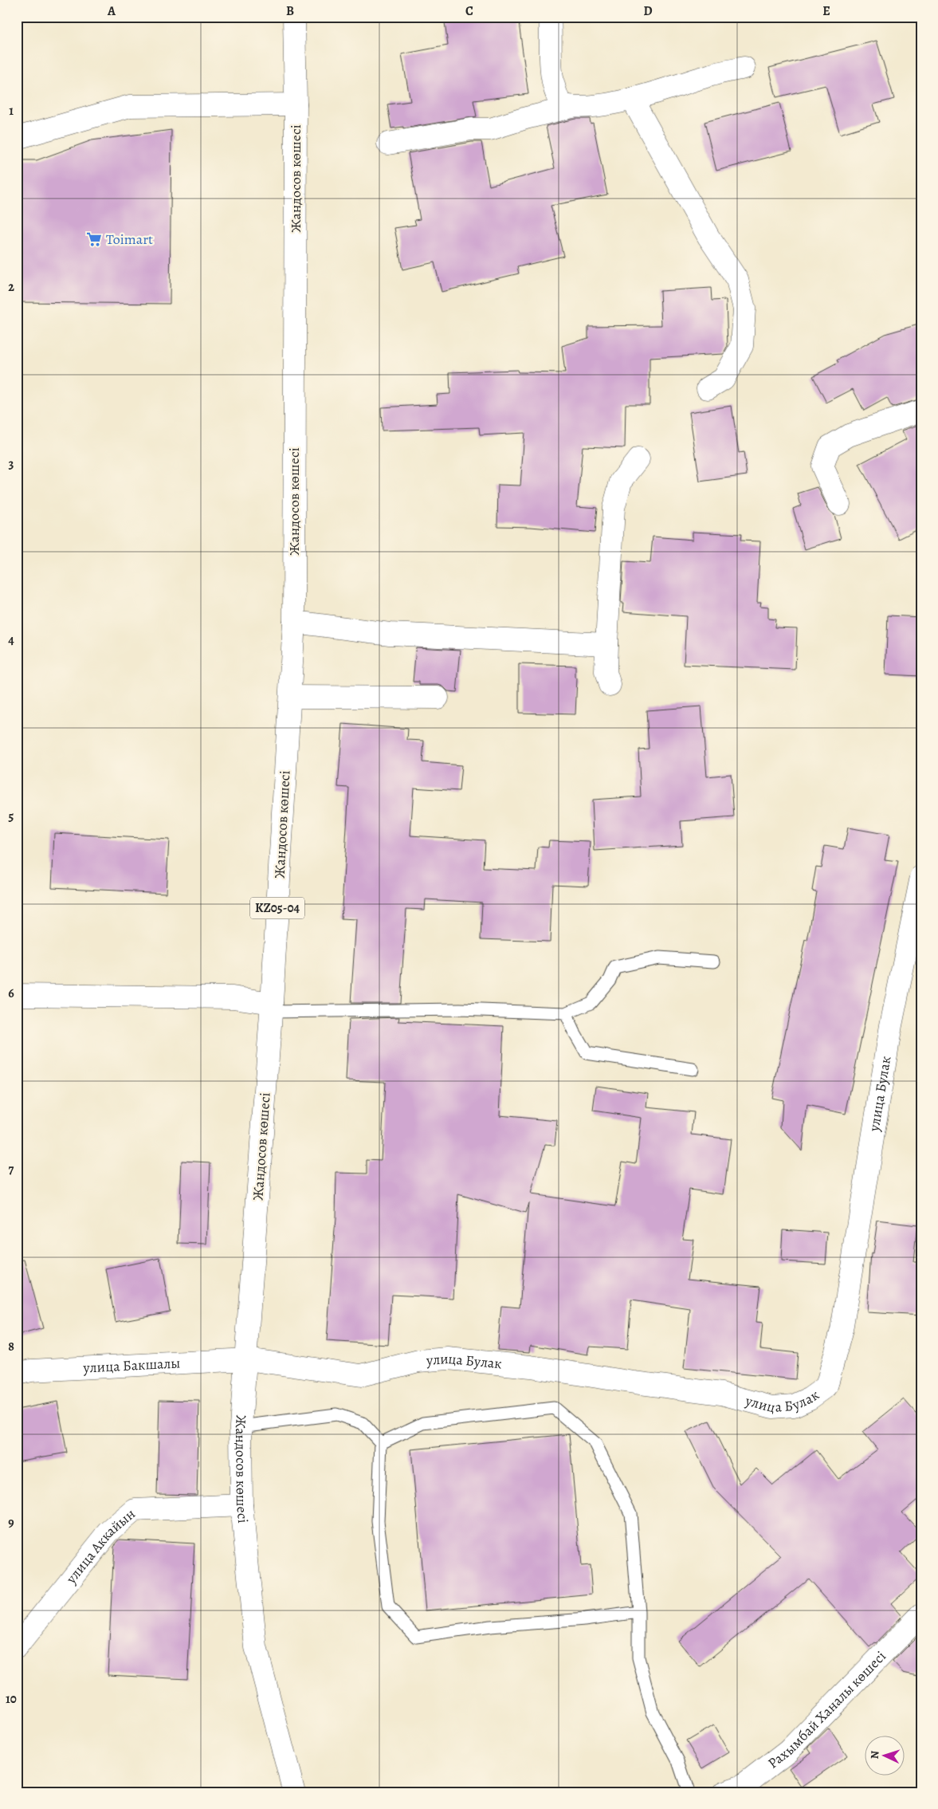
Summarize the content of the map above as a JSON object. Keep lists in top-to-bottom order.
{
  "streets": {
    "street": [
      "Жандосов көшесі",
      "KZ05-04",
      "улица Булак",
      "улица Бакшалы",
      "улица Аккайын",
      "Рахымбай Ханалы көшесі"
    ]
  },
  "crossings": [
    ["Жандосов көшесі", "улица Булак"],
    ["Жандосов көшесі", "улица Бакшалы"],
    ["Жандосов көшесі", "улица Аккайын"],
    ["улица Булак", "улица Бакшалы"]
  ],
  "places": {
    "supermarket": ["Toimart"]
  },
  "north": "left",
  "grid": {
    "columns": [
      "A",
      "B",
      "C",
      "D",
      "E"
    ],
    "rows": [
      "1",
      "2",
      "3",
      "4",
      "5",
      "6",
      "7",
      "8",
      "9",
      "10"
    ]
  }
}
